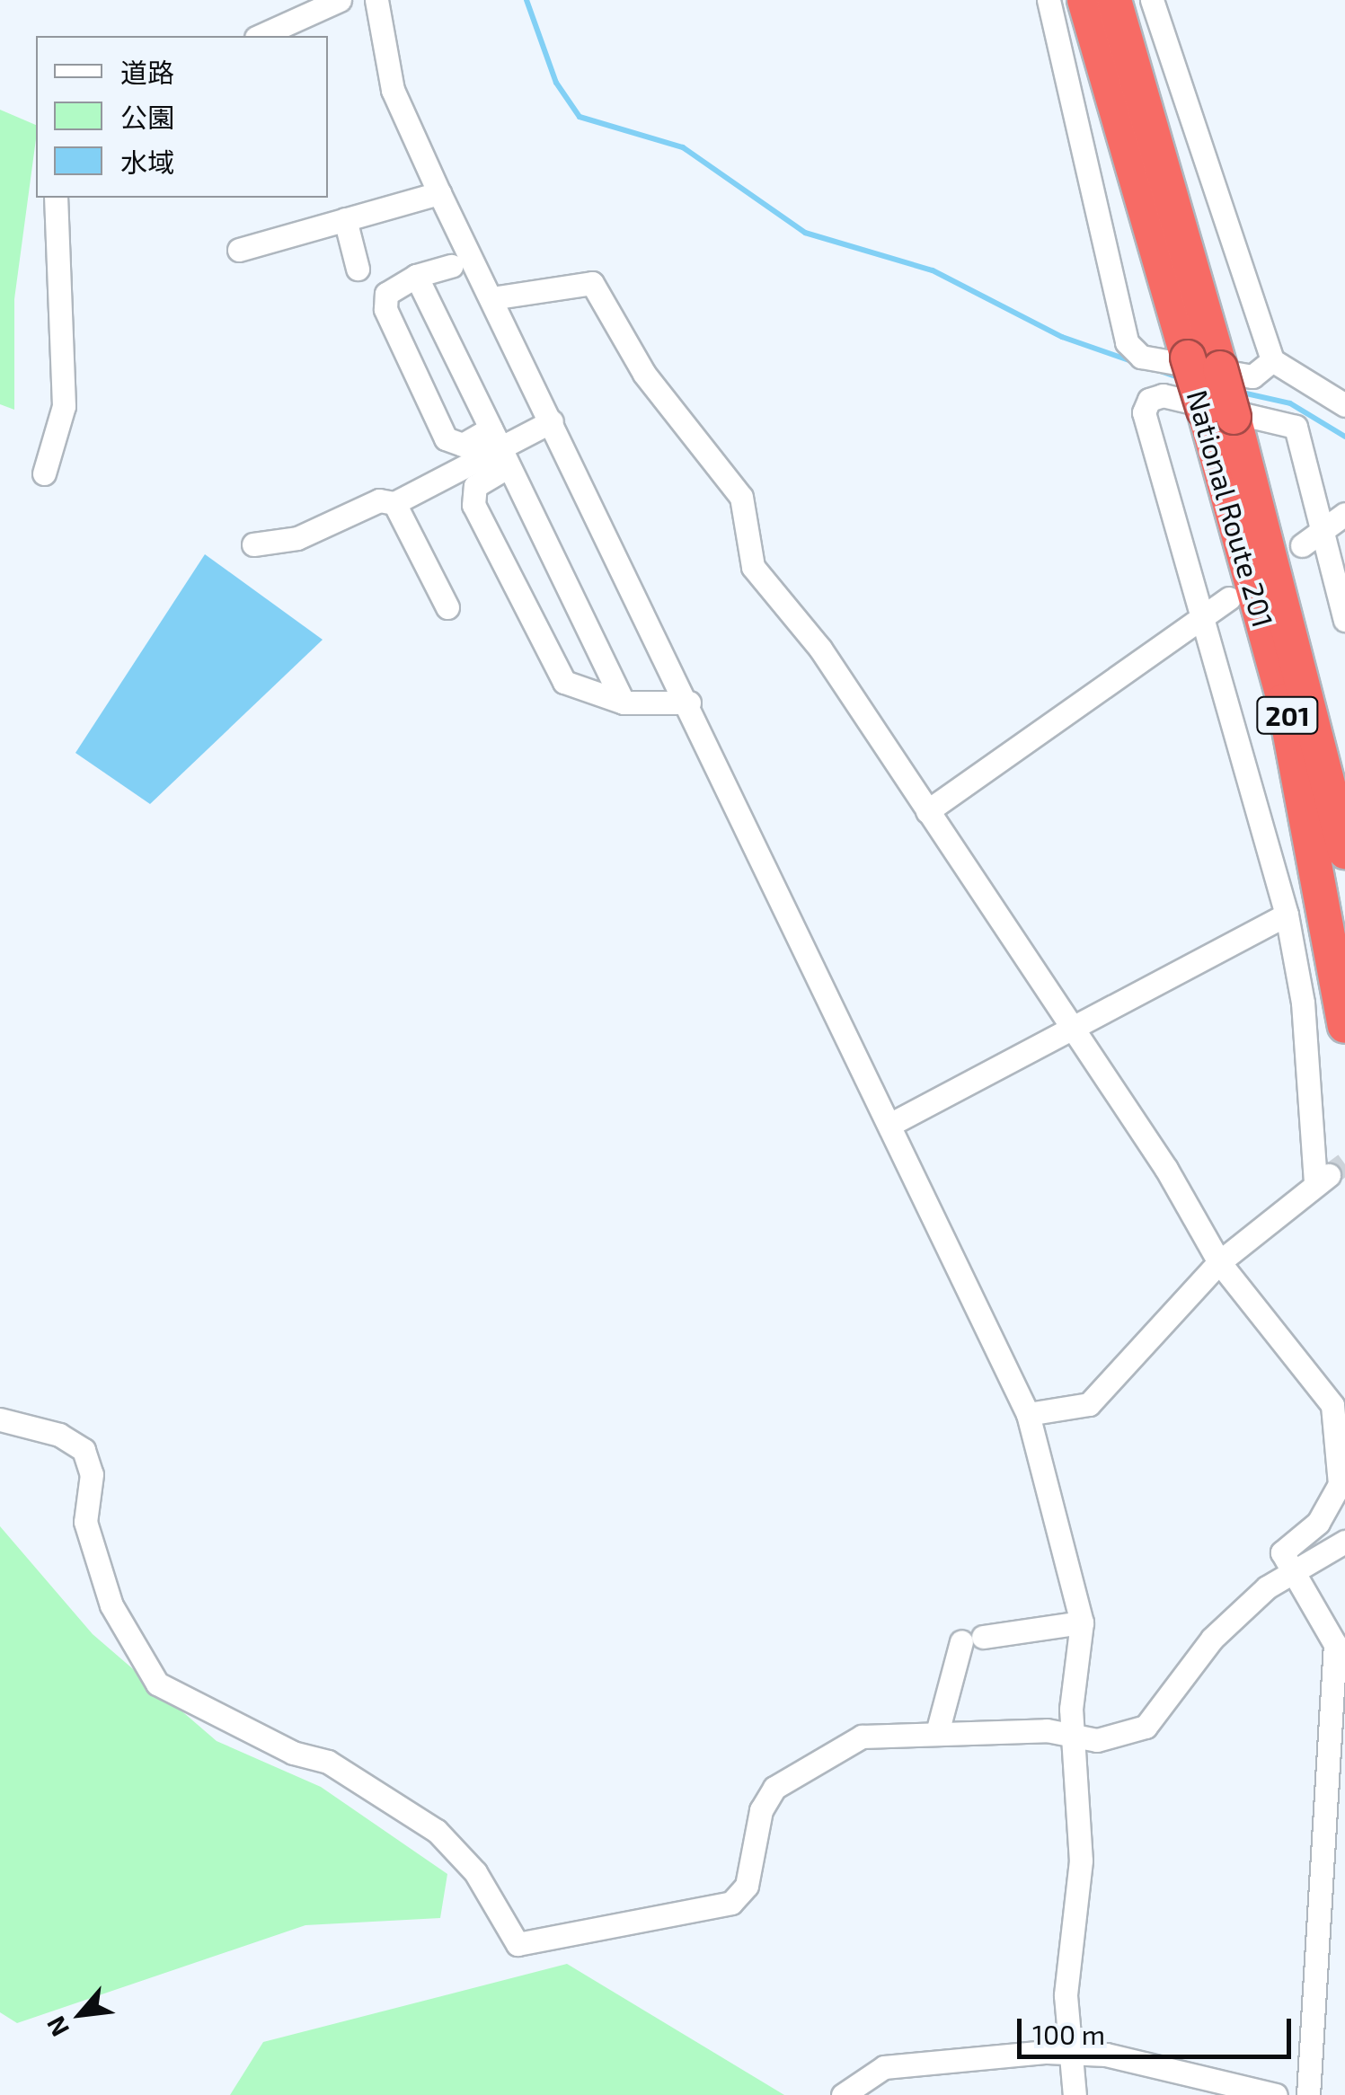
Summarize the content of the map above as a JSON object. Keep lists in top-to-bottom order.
{
  "streets": {
    "highway": ["National Route 201", "201"]
  },
  "legend": ["道路", "公園", "水域"],
  "scale_bar": "100 m",
  "north": "bottom left"
}
